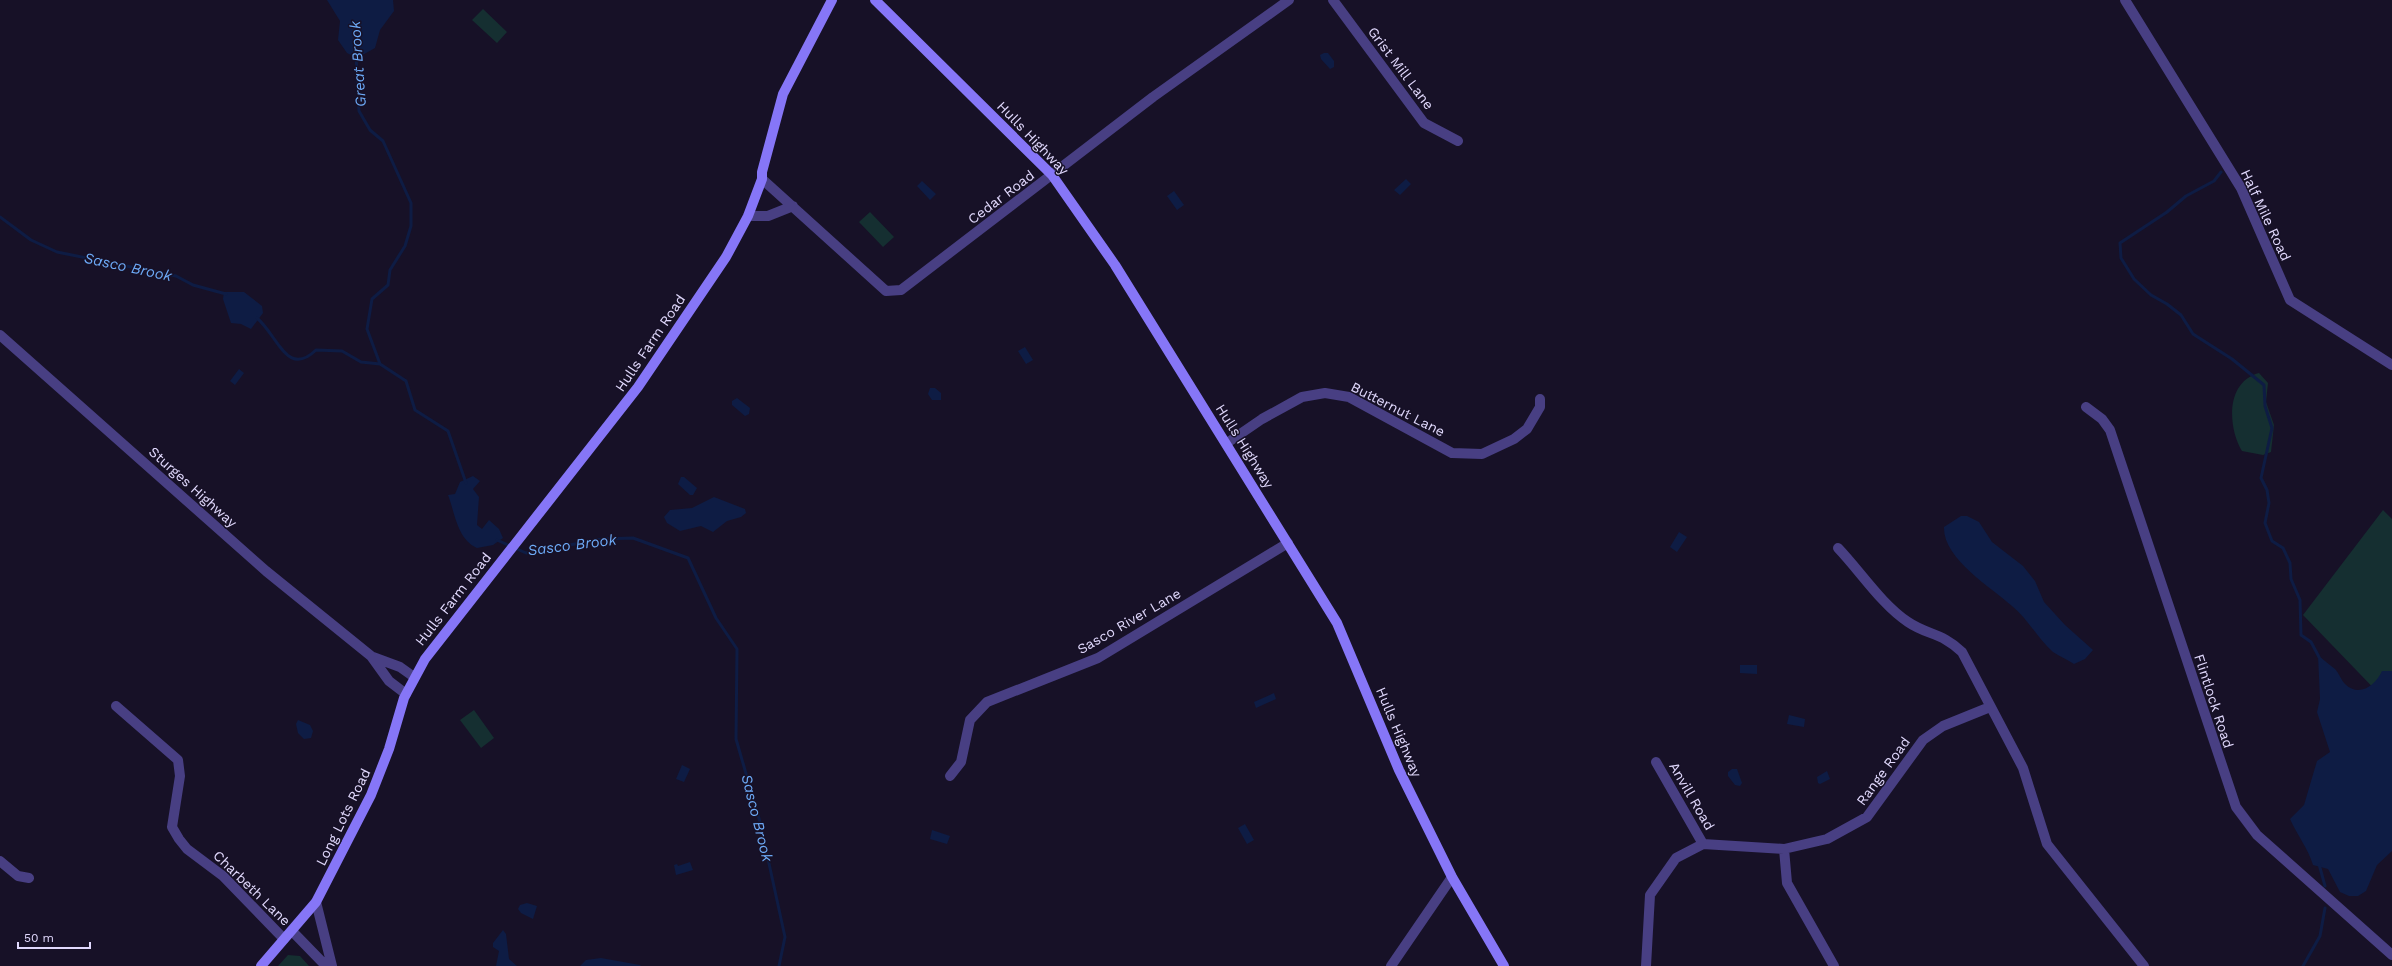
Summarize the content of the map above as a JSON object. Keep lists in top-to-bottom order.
{
  "streets": {
    "street": [
      "Grist Mill Lane",
      "Hulls Highway",
      "Cedar Road",
      "Half Mile Road",
      "Hulls Farm Road",
      "Butternut Lane",
      "Sturges Highway",
      "Sasco River Lane",
      "Flintlock Road",
      "Range Road",
      "Anvill Road",
      "Long Lots Road",
      "Charbeth Lane"
    ]
  },
  "crossings": [
    ["Hulls Highway", "Cedar Road"],
    ["Hulls Highway", "Butternut Lane"],
    ["Hulls Highway", "Sasco River Lane"],
    ["Cedar Road", "Hulls Farm Road"],
    ["Hulls Farm Road", "Long Lots Road"],
    ["Sturges Highway", "Long Lots Road"],
    ["Range Road", "Anvill Road"],
    ["Long Lots Road", "Charbeth Lane"]
  ],
  "water": ["Great Brook", "Sasco Brook"],
  "scale_bar": "50 m"
}
